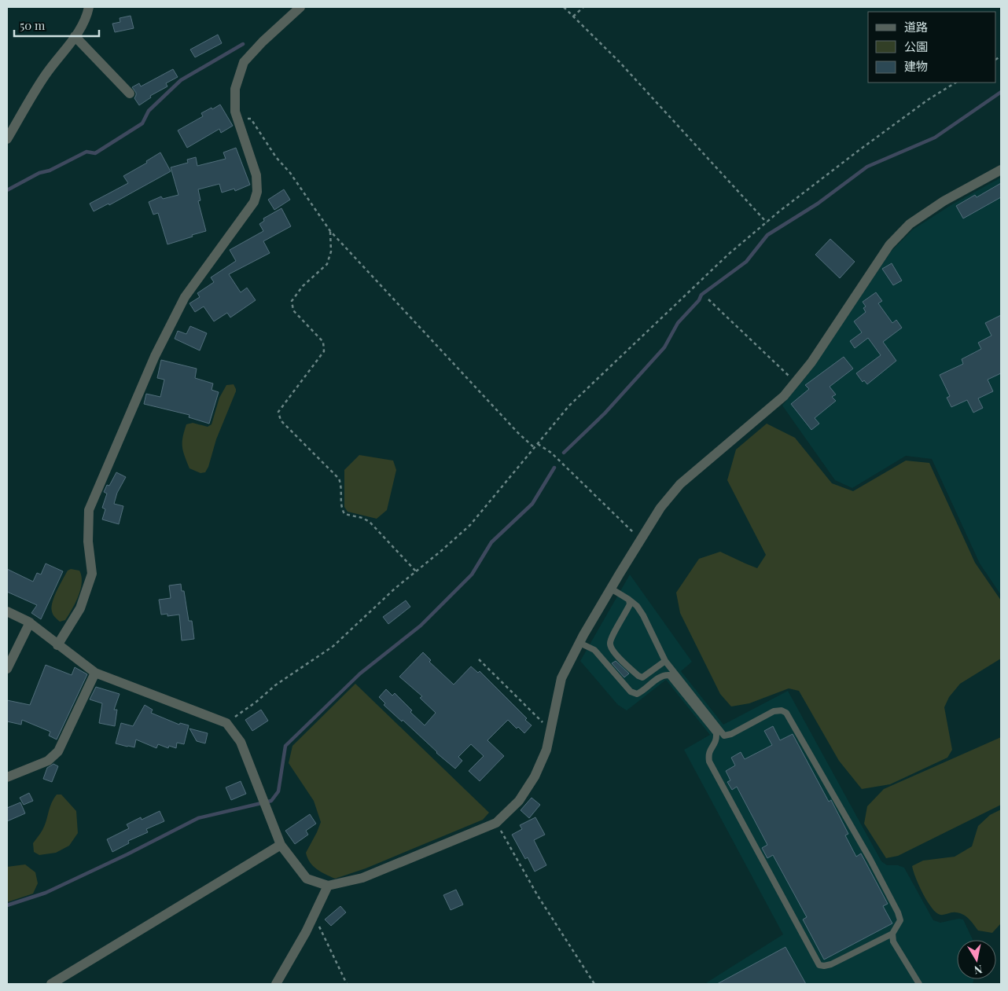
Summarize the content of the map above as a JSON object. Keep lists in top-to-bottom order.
{
  "legend": ["道路", "公園", "建物"],
  "scale_bar": "50 m",
  "north": "bottom"
}
